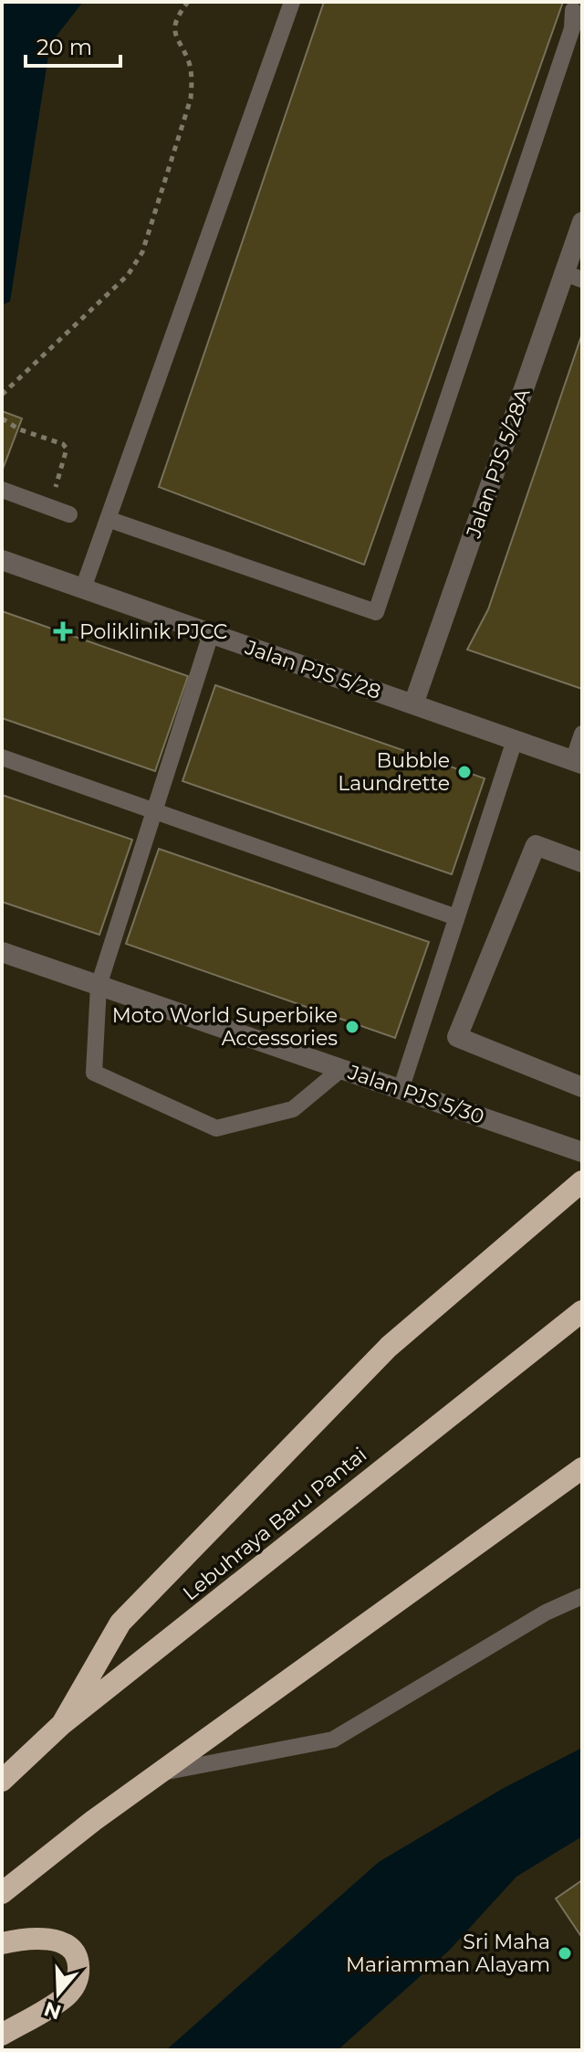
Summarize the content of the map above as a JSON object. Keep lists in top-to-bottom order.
{
  "streets": {
    "highway": ["Lebuhraya Baru Pantai"],
    "street": ["Jalan PJS 5/28A", "Jalan PJS 5/28", "Jalan PJS 5/30"]
  },
  "crossings": [
    ["Jalan PJS 5/28A", "Jalan PJS 5/28"]
  ],
  "places": {
    "health": ["Poliklinik PJCC"],
    "other": ["Bubble Laundrette", "Moto World Superbike Accessories", "Sri Maha Mariamman Alayam"]
  },
  "scale_bar": "20 m",
  "north": "bottom"
}
